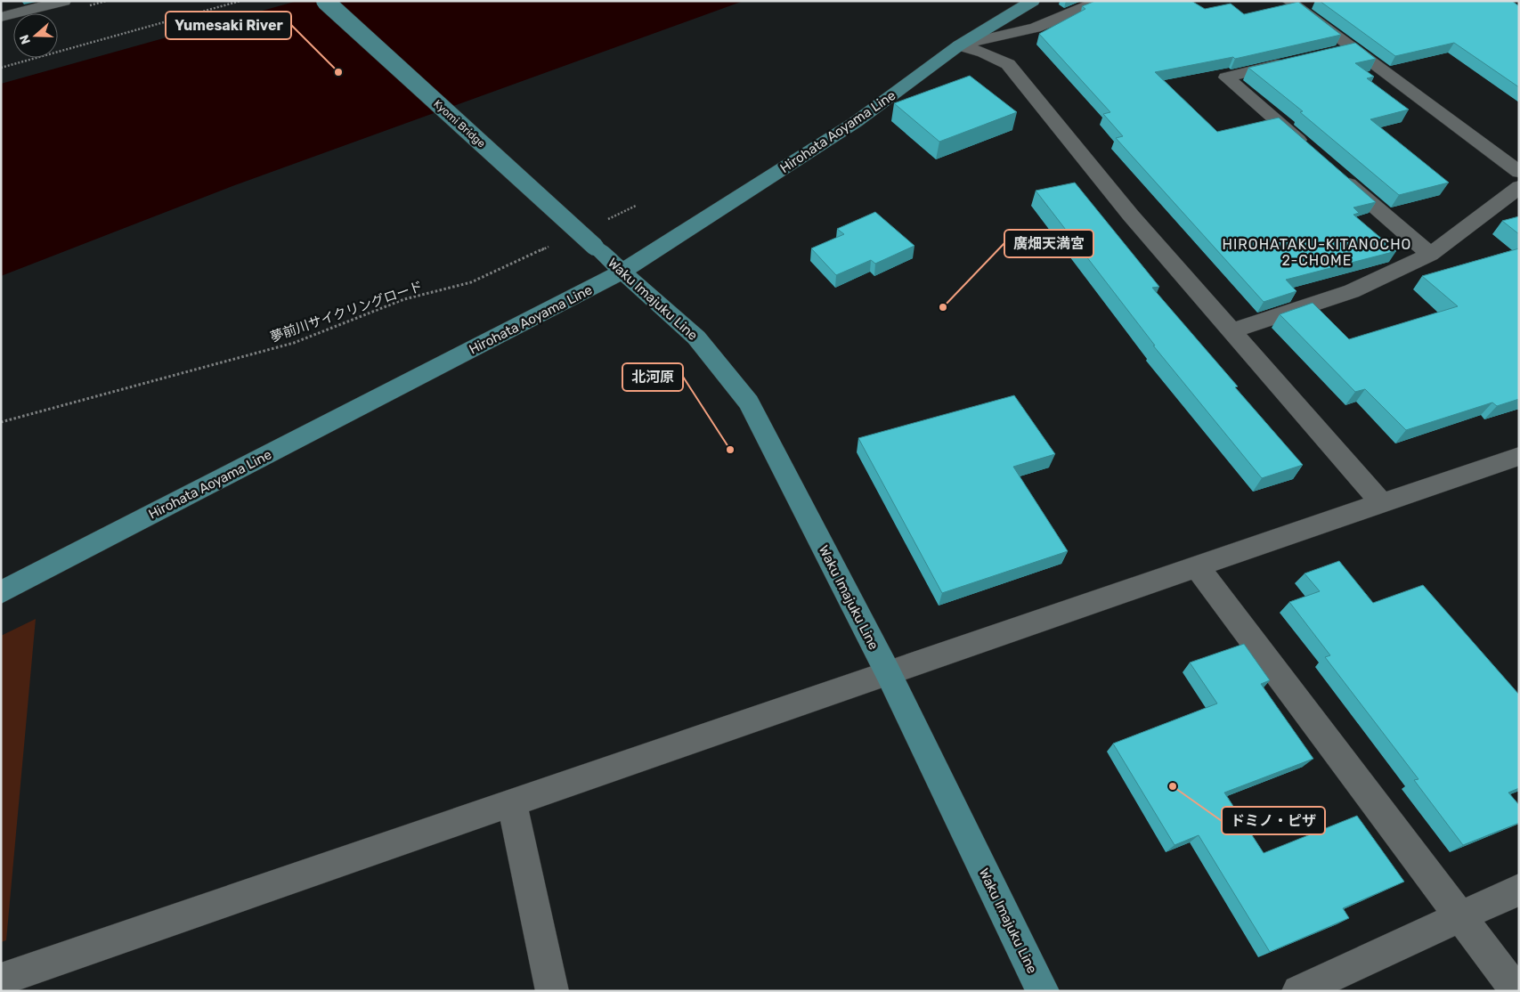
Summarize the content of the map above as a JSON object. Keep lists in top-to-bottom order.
{
  "streets": {
    "main road": ["Kyomi Bridge", "Hirohata Aoyama Line", "Waku Imajuku Line"],
    "path": ["夢前川サイクリングロード"]
  },
  "crossings": [
    ["Kyomi Bridge", "Waku Imajuku Line"],
    ["Hirohata Aoyama Line", "Waku Imajuku Line"]
  ],
  "districts": ["HIROHATAKU-KITANOCHO 2-CHOME"],
  "places": [
    "Yumesaki River",
    "廣畑天満宮",
    "北河原",
    "ドミノ・ピザ"
  ],
  "north": "left"
}
